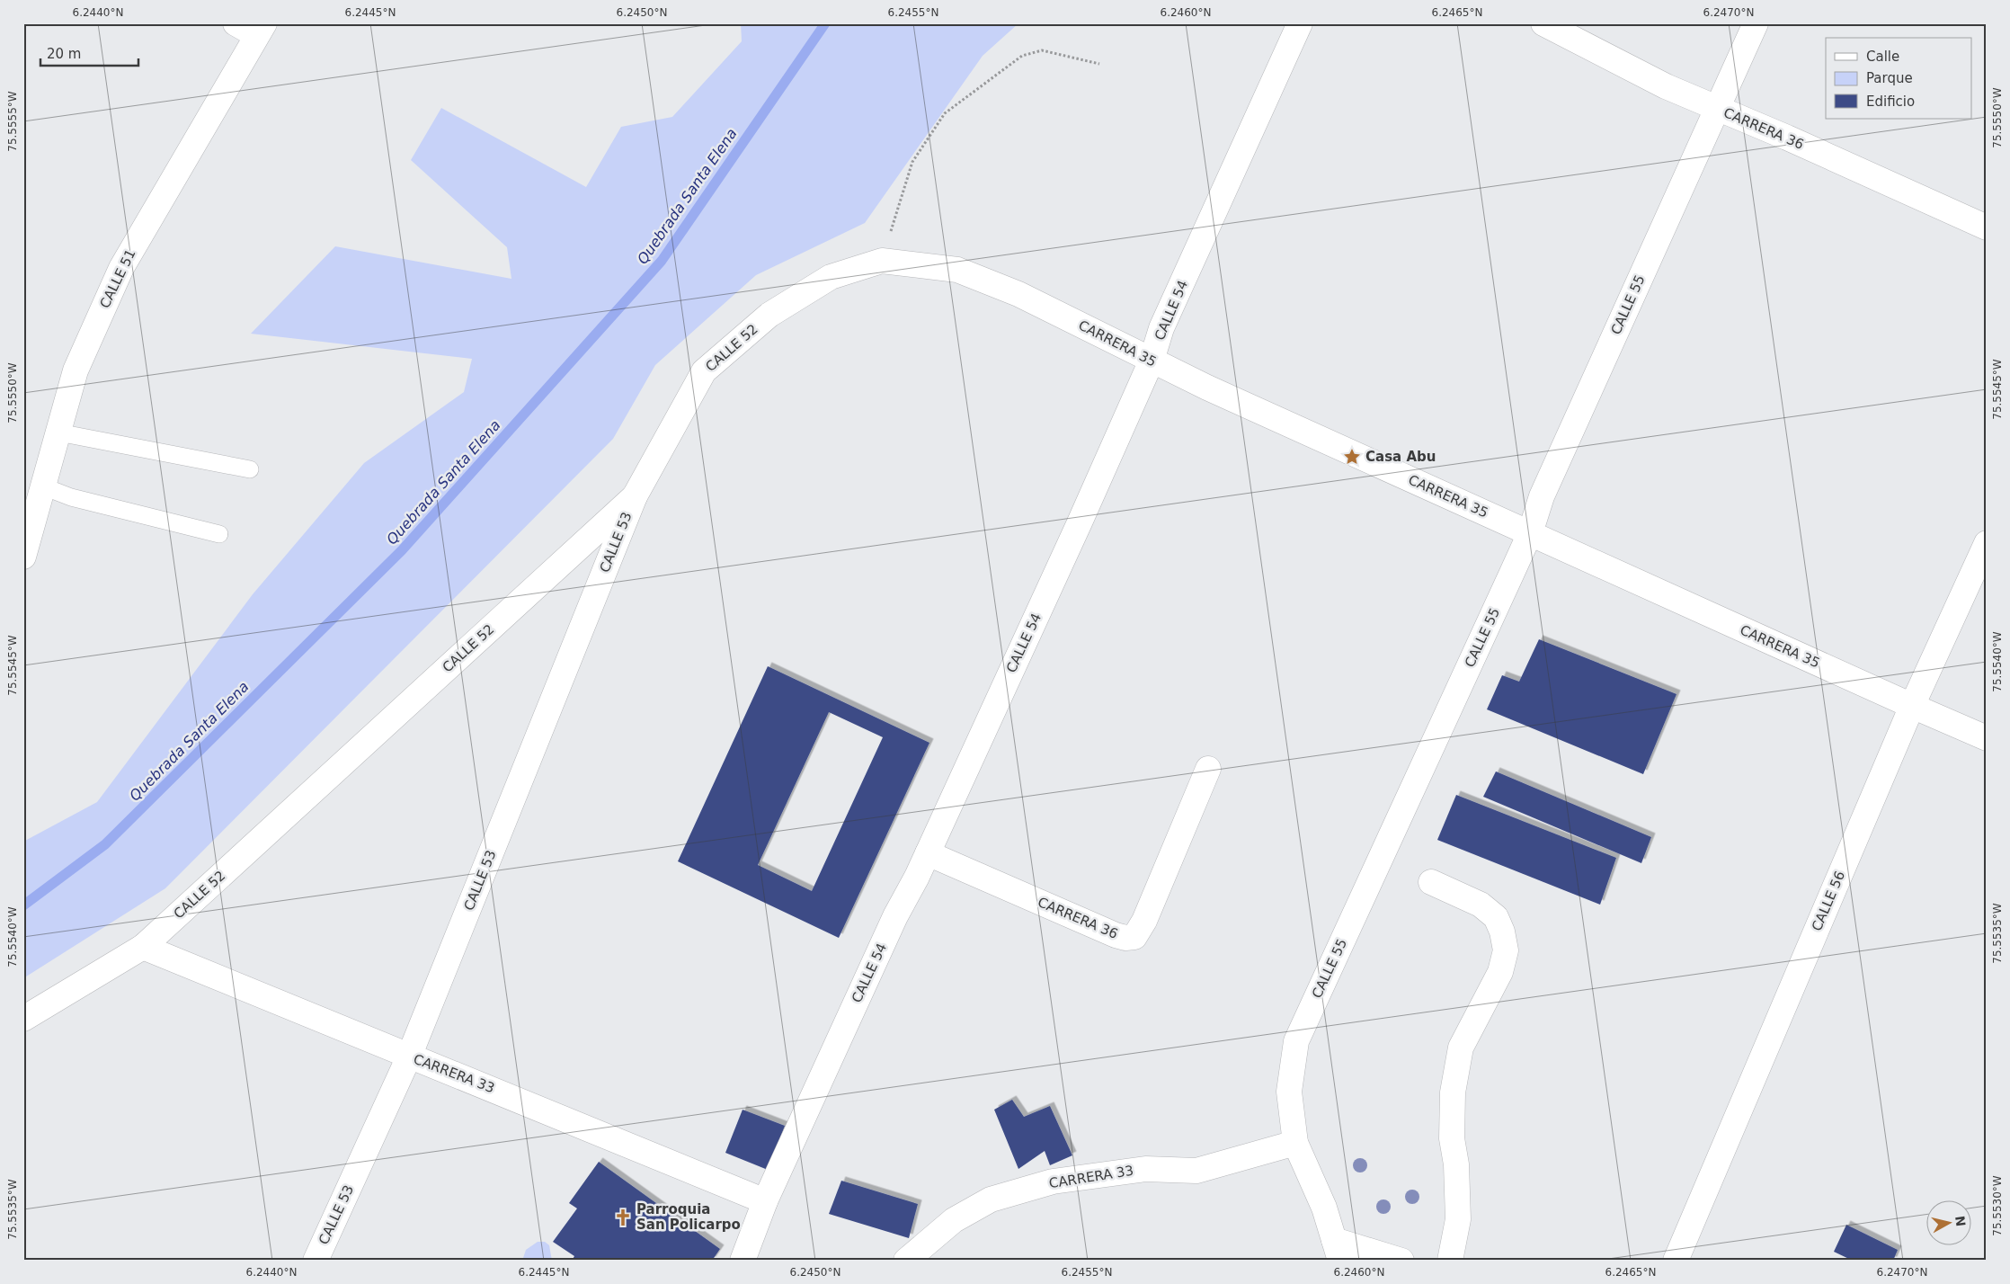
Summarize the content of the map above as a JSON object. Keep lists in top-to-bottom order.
{
  "streets": {
    "street": [
      "CARRERA 36",
      "CALLE 51",
      "CALLE 55",
      "CALLE 54",
      "CARRERA 35",
      "CALLE 52",
      "CALLE 53",
      "CALLE 56",
      "CARRERA 33"
    ]
  },
  "crossings": [
    ["CARRERA 36", "CALLE 55"],
    ["CARRERA 36", "CALLE 54"],
    ["CALLE 55", "CARRERA 35"],
    ["CALLE 55", "CARRERA 33"],
    ["CALLE 54", "CARRERA 35"],
    ["CALLE 54", "CARRERA 33"],
    ["CARRERA 35", "CALLE 52"],
    ["CARRERA 35", "CALLE 56"],
    ["CALLE 52", "CALLE 53"],
    ["CALLE 52", "CARRERA 33"],
    ["CALLE 53", "CARRERA 33"]
  ],
  "water": ["Quebrada Santa Elena"],
  "places": {
    "place": ["Casa Abu"],
    "church": ["Parroquia San Policarpo"]
  },
  "legend": ["Calle", "Parque", "Edificio"],
  "scale_bar": "20 m",
  "north": "right",
  "coordinates": [
    "6.2440°N",
    "6.2445°N",
    "6.2450°N",
    "6.2455°N",
    "6.2460°N",
    "6.2465°N",
    "6.2470°N",
    "75.5550°W",
    "75.5555°W",
    "75.5545°W",
    "75.5540°W",
    "75.5535°W",
    "75.5530°W"
  ]
}
